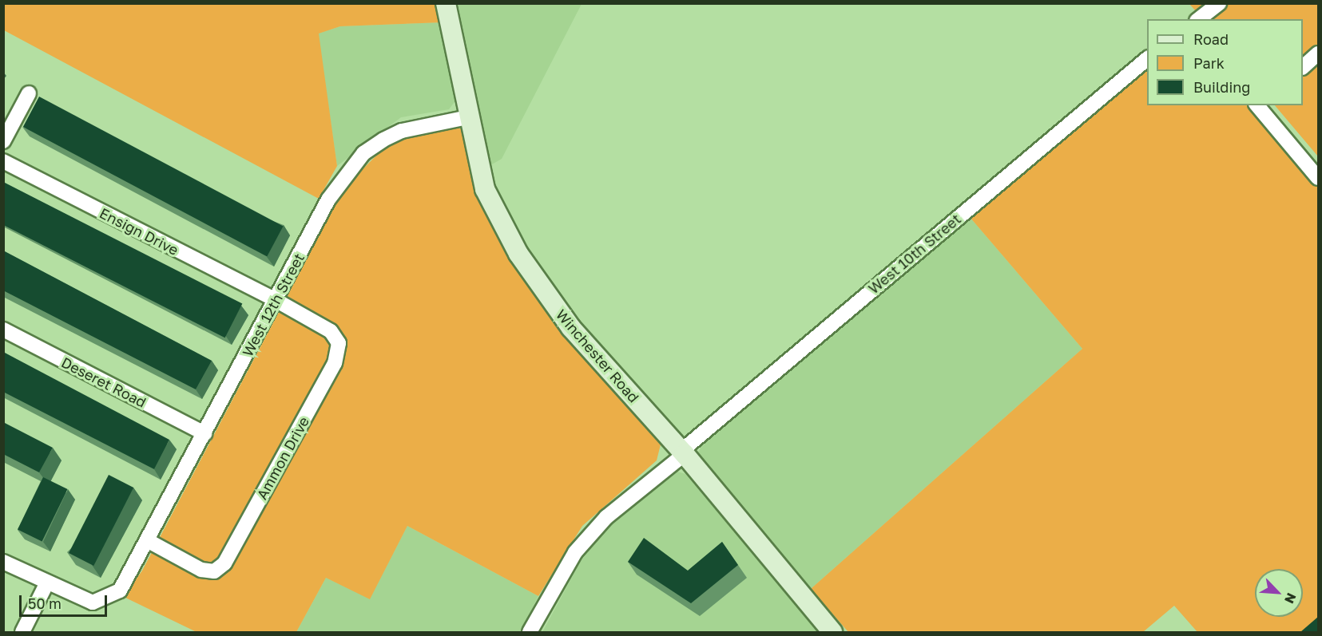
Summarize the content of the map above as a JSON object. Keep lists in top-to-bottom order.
{
  "streets": {
    "street": [
      "Ensign Drive",
      "West 10th Street",
      "West 12th Street",
      "Winchester Road",
      "Deseret Road",
      "Ammon Drive"
    ]
  },
  "crossings": [
    ["Ensign Drive", "West 12th Street"],
    ["Ensign Drive", "Ammon Drive"],
    ["West 10th Street", "Winchester Road"],
    ["West 12th Street", "Winchester Road"],
    ["West 12th Street", "Deseret Road"],
    ["West 12th Street", "Ammon Drive"]
  ],
  "legend": ["Road", "Park", "Building"],
  "scale_bar": "50 m",
  "north": "bottom right"
}
